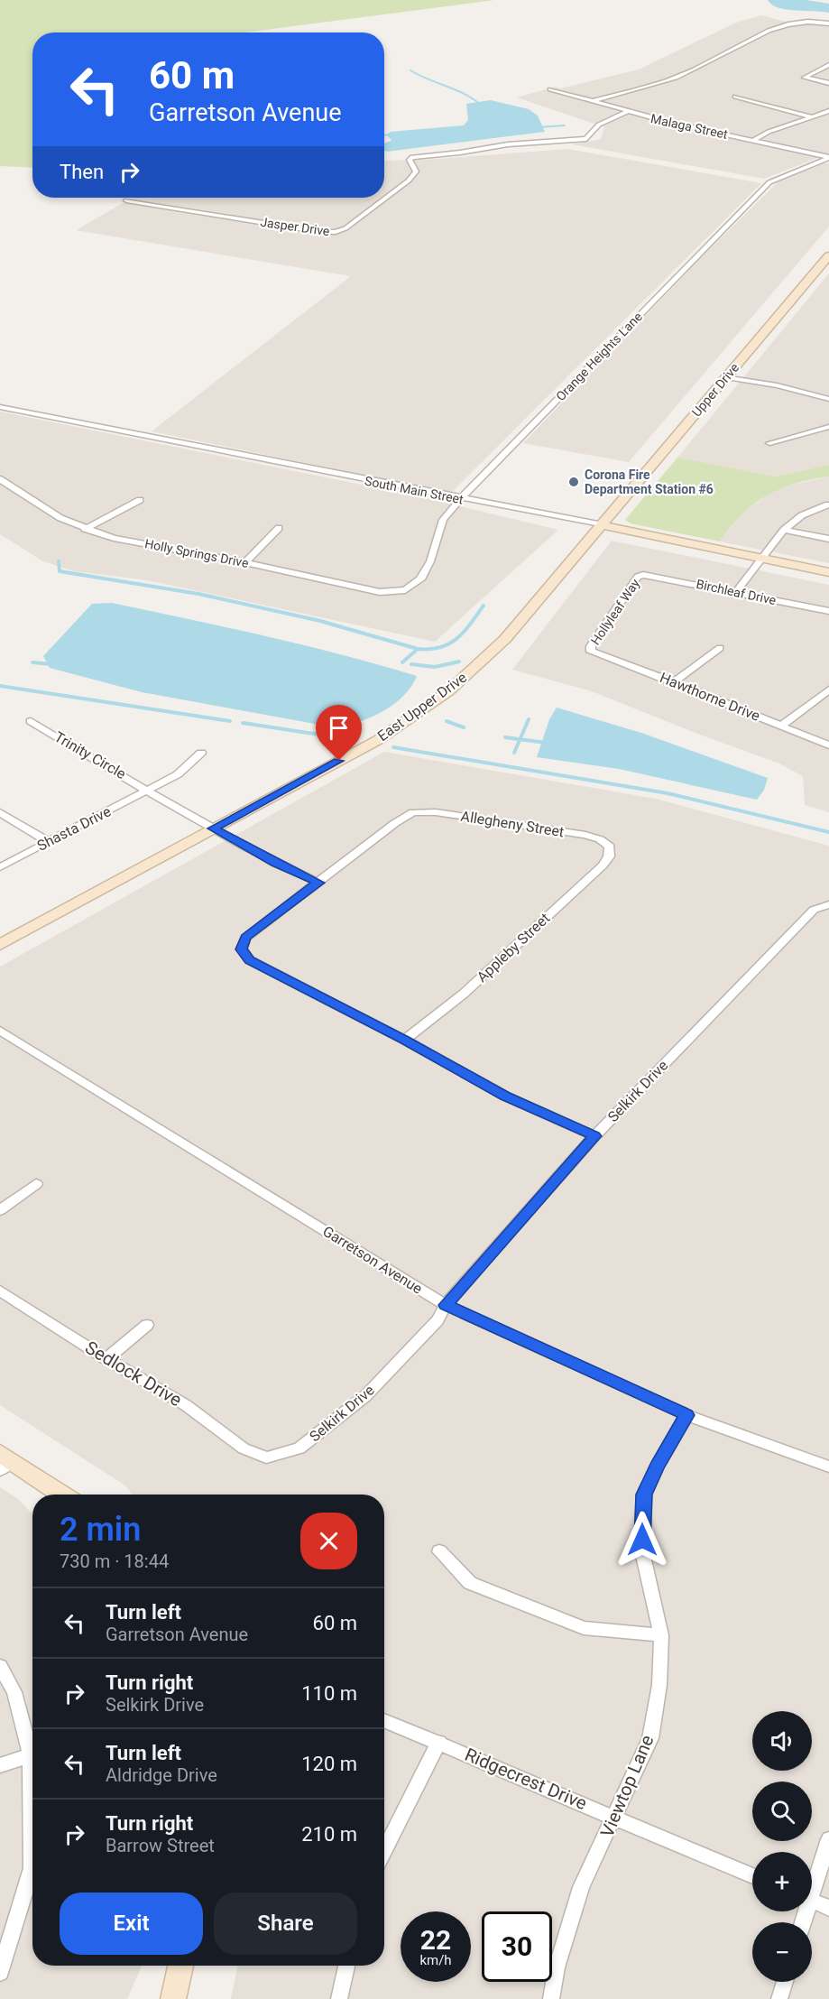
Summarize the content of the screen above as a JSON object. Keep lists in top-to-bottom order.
{
  "streets": {
    "main road": ["Upper Drive", "South Main Street", "East Upper Drive"],
    "street": [
      "Malaga Street",
      "Jasper Drive",
      "Orange Heights Lane",
      "Holly Springs Drive",
      "Birchleaf Drive",
      "Hollyleaf Way",
      "Hawthorne Drive",
      "Trinity Circle",
      "Allegheny Street",
      "Shasta Drive",
      "Appleby Street",
      "Selkirk Drive",
      "Garretson Avenue",
      "Sedlock Drive",
      "Ridgecrest Drive",
      "Viewtop Lane"
    ]
  },
  "crossings": [
    ["Malaga Street", "Jasper Drive"],
    ["Malaga Street", "Orange Heights Lane"],
    ["Orange Heights Lane", "South Main Street"],
    ["Orange Heights Lane", "Holly Springs Drive"],
    ["Upper Drive", "South Main Street"],
    ["Upper Drive", "East Upper Drive"],
    ["South Main Street", "East Upper Drive"],
    ["Birchleaf Drive", "Hollyleaf Way"],
    ["Hollyleaf Way", "Hawthorne Drive"],
    ["East Upper Drive", "Trinity Circle"],
    ["Trinity Circle", "Allegheny Street"],
    ["Trinity Circle", "Shasta Drive"],
    ["Allegheny Street", "Appleby Street"],
    ["Selkirk Drive", "Garretson Avenue"],
    ["Selkirk Drive", "Sedlock Drive"],
    ["Garretson Avenue", "Viewtop Lane"],
    ["Ridgecrest Drive", "Viewtop Lane"]
  ],
  "places": ["Corona Fire Department Station #6"],
  "page": {
    "turn": ["60 m", "Garretson Avenue"],
    "then": "Then",
    "heading": ["2 min", "730 m · 18:44"],
    "list": [
      {
        "name": "Turn left",
        "note": "Garretson Avenue",
        "value": "60 m"
      },
      {
        "name": "Turn right",
        "note": "Selkirk Drive",
        "value": "110 m"
      },
      {
        "name": "Turn left",
        "note": "Aldridge Drive",
        "value": "120 m"
      },
      {
        "name": "Turn right",
        "note": "Barrow Street",
        "value": "210 m"
      }
    ],
    "map_buttons": ["+", "−"],
    "buttons": ["Exit", "Share"],
    "speed": "22 km/h",
    "limit": "30"
  }
}
